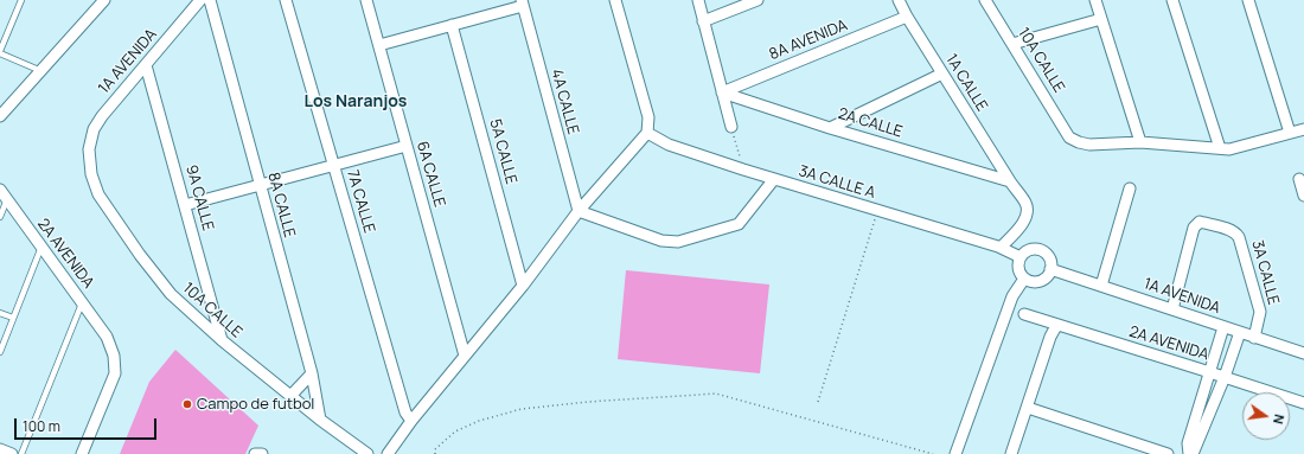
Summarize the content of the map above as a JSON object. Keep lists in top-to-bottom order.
{
  "streets": {
    "street": [
      "8A AVENIDA",
      "10A CALLE",
      "1A AVENIDA",
      "1A CALLE",
      "4A CALLE",
      "2A CALLE",
      "5A CALLE",
      "6A CALLE",
      "3A CALLE A",
      "9A CALLE",
      "7A CALLE",
      "8A CALLE",
      "2A AVENIDA",
      "3A CALLE"
    ]
  },
  "crossings": [
    ["8A AVENIDA", "1A CALLE"],
    ["8A AVENIDA", "2A CALLE"],
    ["10A CALLE", "1A AVENIDA"],
    ["10A CALLE", "9A CALLE"],
    ["10A CALLE", "8A CALLE"],
    ["1A AVENIDA", "3A CALLE A"],
    ["1A AVENIDA", "9A CALLE"],
    ["1A AVENIDA", "3A CALLE"],
    ["1A CALLE", "2A CALLE"],
    ["1A CALLE", "3A CALLE A"]
  ],
  "districts": ["Los Naranjos"],
  "places": ["Campo de futbol"],
  "scale_bar": "100 m",
  "north": "right"
}
